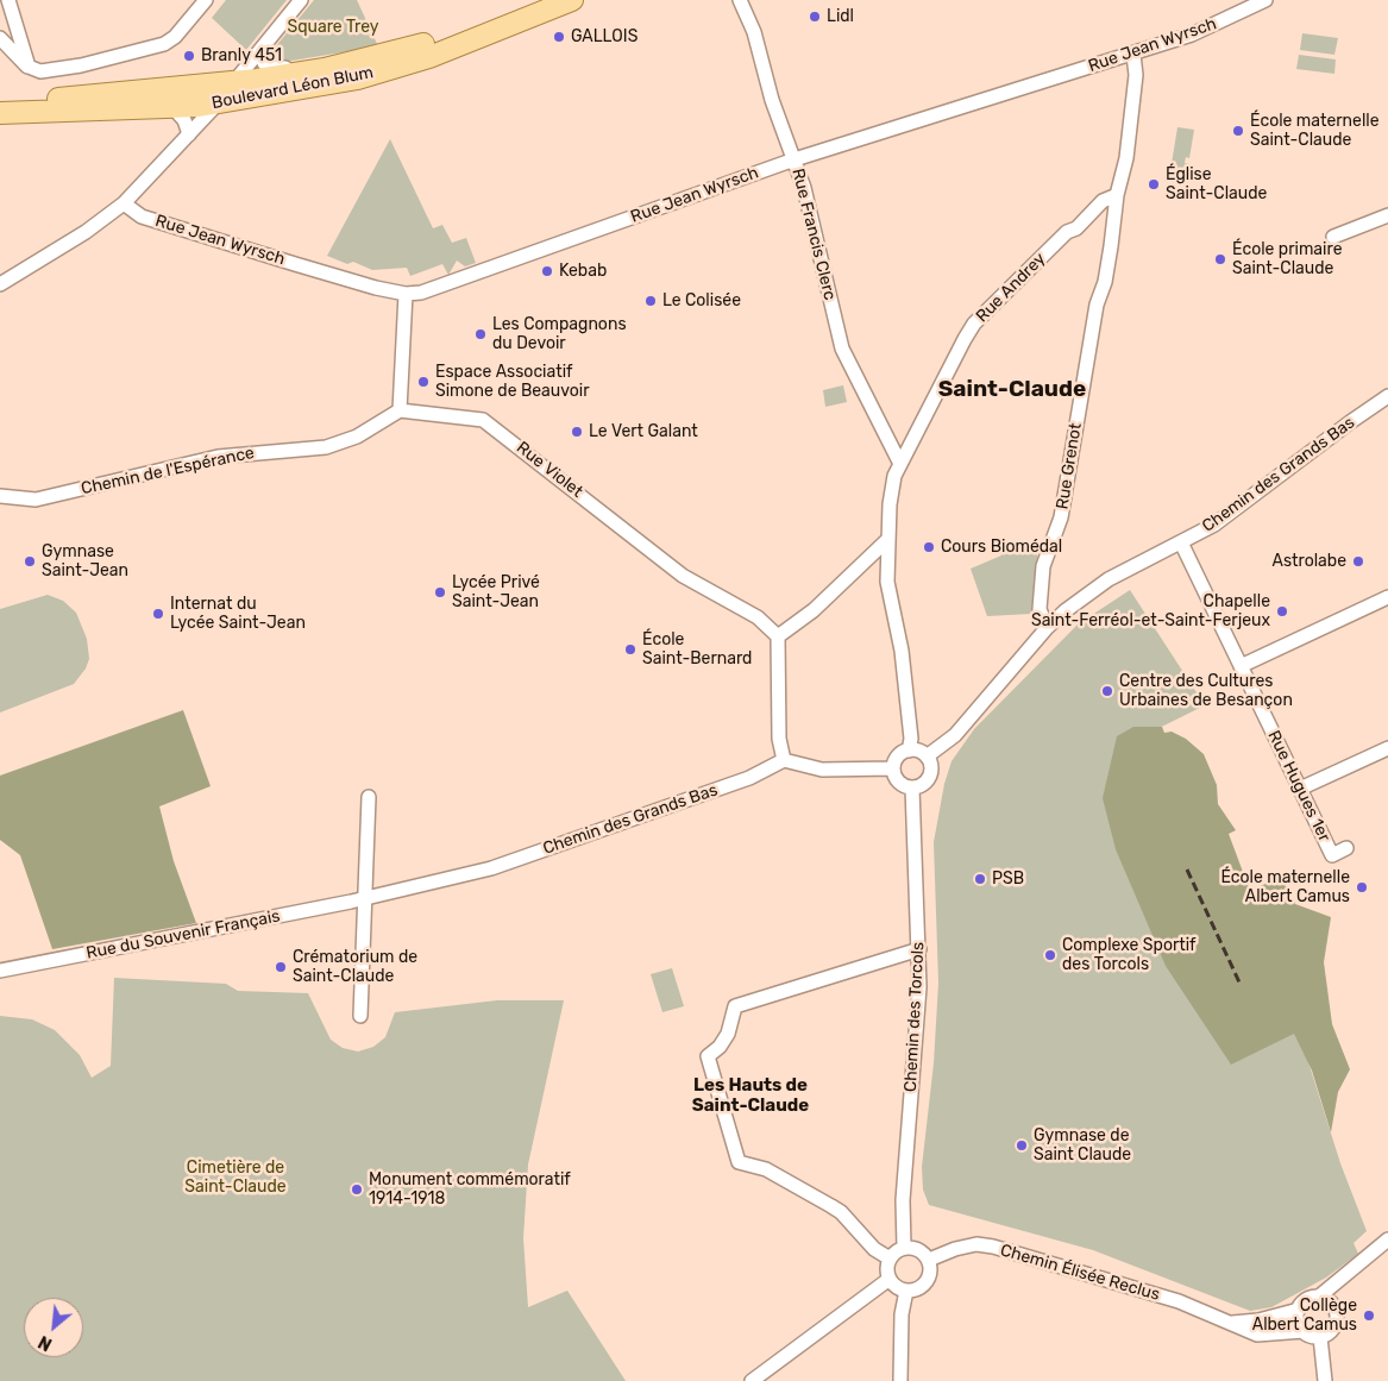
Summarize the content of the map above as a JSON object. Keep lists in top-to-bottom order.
{
  "streets": {
    "main road": ["Boulevard Léon Blum"],
    "street": [
      "Rue Jean Wyrsch",
      "Rue Francis Clerc",
      "Rue Andrey",
      "Rue Grenot",
      "Rue Violet",
      "Chemin de l'Espérance",
      "Chemin des Grands Bas",
      "Rue Hugues 1er",
      "Rue du Souvenir Français",
      "Chemin des Torcols",
      "Chemin Élisée Reclus"
    ]
  },
  "crossings": [
    ["Rue Jean Wyrsch", "Rue Francis Clerc"],
    ["Rue Francis Clerc", "Rue Andrey"],
    ["Rue Andrey", "Rue Grenot"],
    ["Rue Andrey", "Chemin des Grands Bas"],
    ["Rue Andrey", "Chemin des Torcols"],
    ["Rue Grenot", "Chemin des Grands Bas"],
    ["Rue Violet", "Chemin de l'Espérance"],
    ["Chemin des Grands Bas", "Rue Hugues 1er"],
    ["Chemin des Grands Bas", "Rue du Souvenir Français"],
    ["Chemin des Grands Bas", "Chemin des Torcols"],
    ["Chemin des Torcols", "Chemin Élisée Reclus"]
  ],
  "districts": ["Saint-Claude", "Les Hauts de Saint-Claude"],
  "parks": ["Square Trey", "Cimetière de Saint-Claude"],
  "places": [
    "Lidl",
    "GALLOIS",
    "Branly 451",
    "École maternelle Saint-Claude",
    "Église Saint-Claude",
    "École primaire Saint-Claude",
    "Kebab",
    "Le Colisée",
    "Les Compagnons du Devoir",
    "Espace Associatif Simone de Beauvoir",
    "Le Vert Galant",
    "Cours Biomédal",
    "Gymnase Saint-Jean",
    "Astrolabe",
    "Lycée Privé Saint-Jean",
    "Chapelle Saint-Ferréol-et-Saint-Ferjeux",
    "Internat du Lycée Saint-Jean",
    "École Saint-Bernard",
    "Centre des Cultures Urbaines de Besançon",
    "PSB",
    "École maternelle Albert Camus",
    "Complexe Sportif des Torcols",
    "Crématorium de Saint-Claude",
    "Gymnase de Saint Claude",
    "Monument commémoratif 1914-1918",
    "Collège Albert Camus"
  ],
  "north": "bottom left"
}
